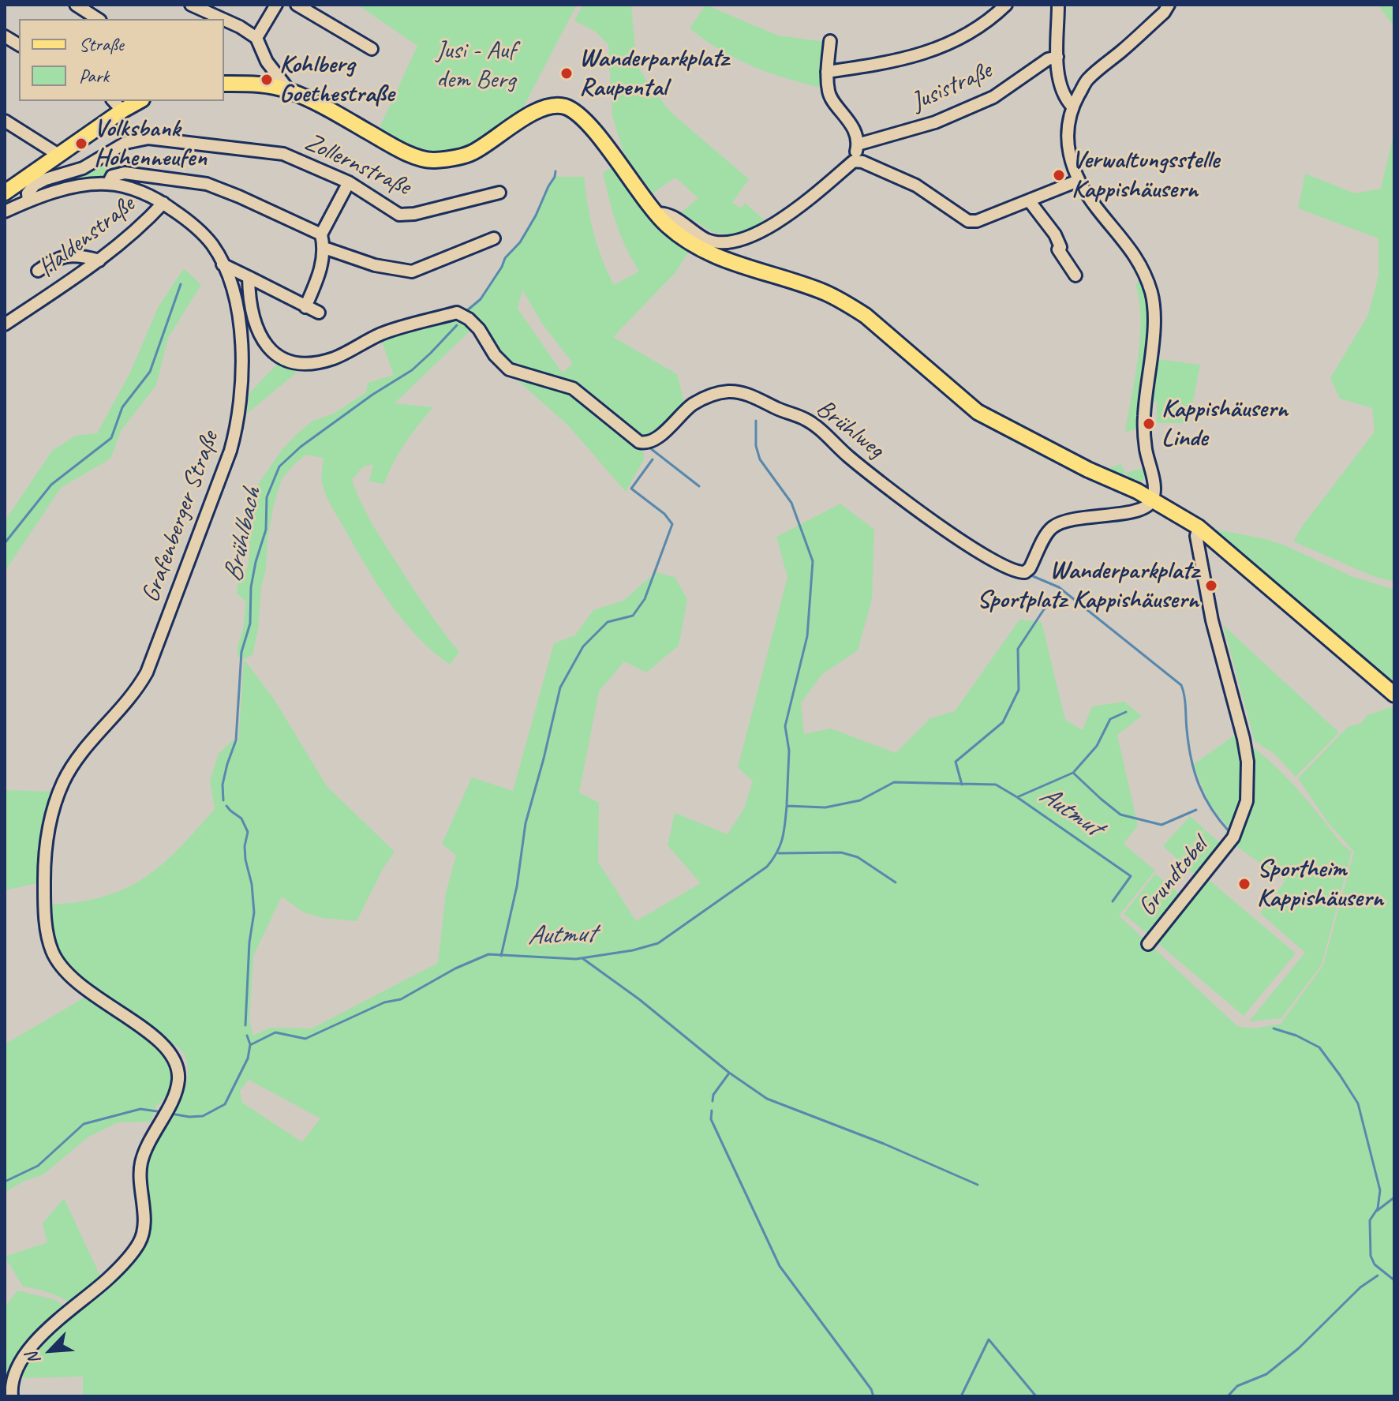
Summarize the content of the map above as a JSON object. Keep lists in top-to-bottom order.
{
  "streets": {
    "street": [
      "Jusistraße",
      "Zollernstraße",
      "Haldenstraße",
      "Brühlweg",
      "Grafenberger Straße",
      "Grundtobel"
    ]
  },
  "crossings": [
    ["Zollernstraße", "Grafenberger Straße"],
    ["Haldenstraße", "Grafenberger Straße"]
  ],
  "water": ["Brühlbach", "Autmut"],
  "parks": ["Jusi - Auf dem Berg"],
  "places": [
    "Wanderparkplatz Raupental",
    "Kohlberg Goethestraße",
    "Volksbank Hohenneufen",
    "Verwaltungsstelle Kappishäusern",
    "Kappishäusern Linde",
    "Wanderparkplatz Sportplatz Kappishäusern",
    "Sportheim Kappishäusern"
  ],
  "legend": ["Straße", "Park"],
  "north": "bottom left"
}
